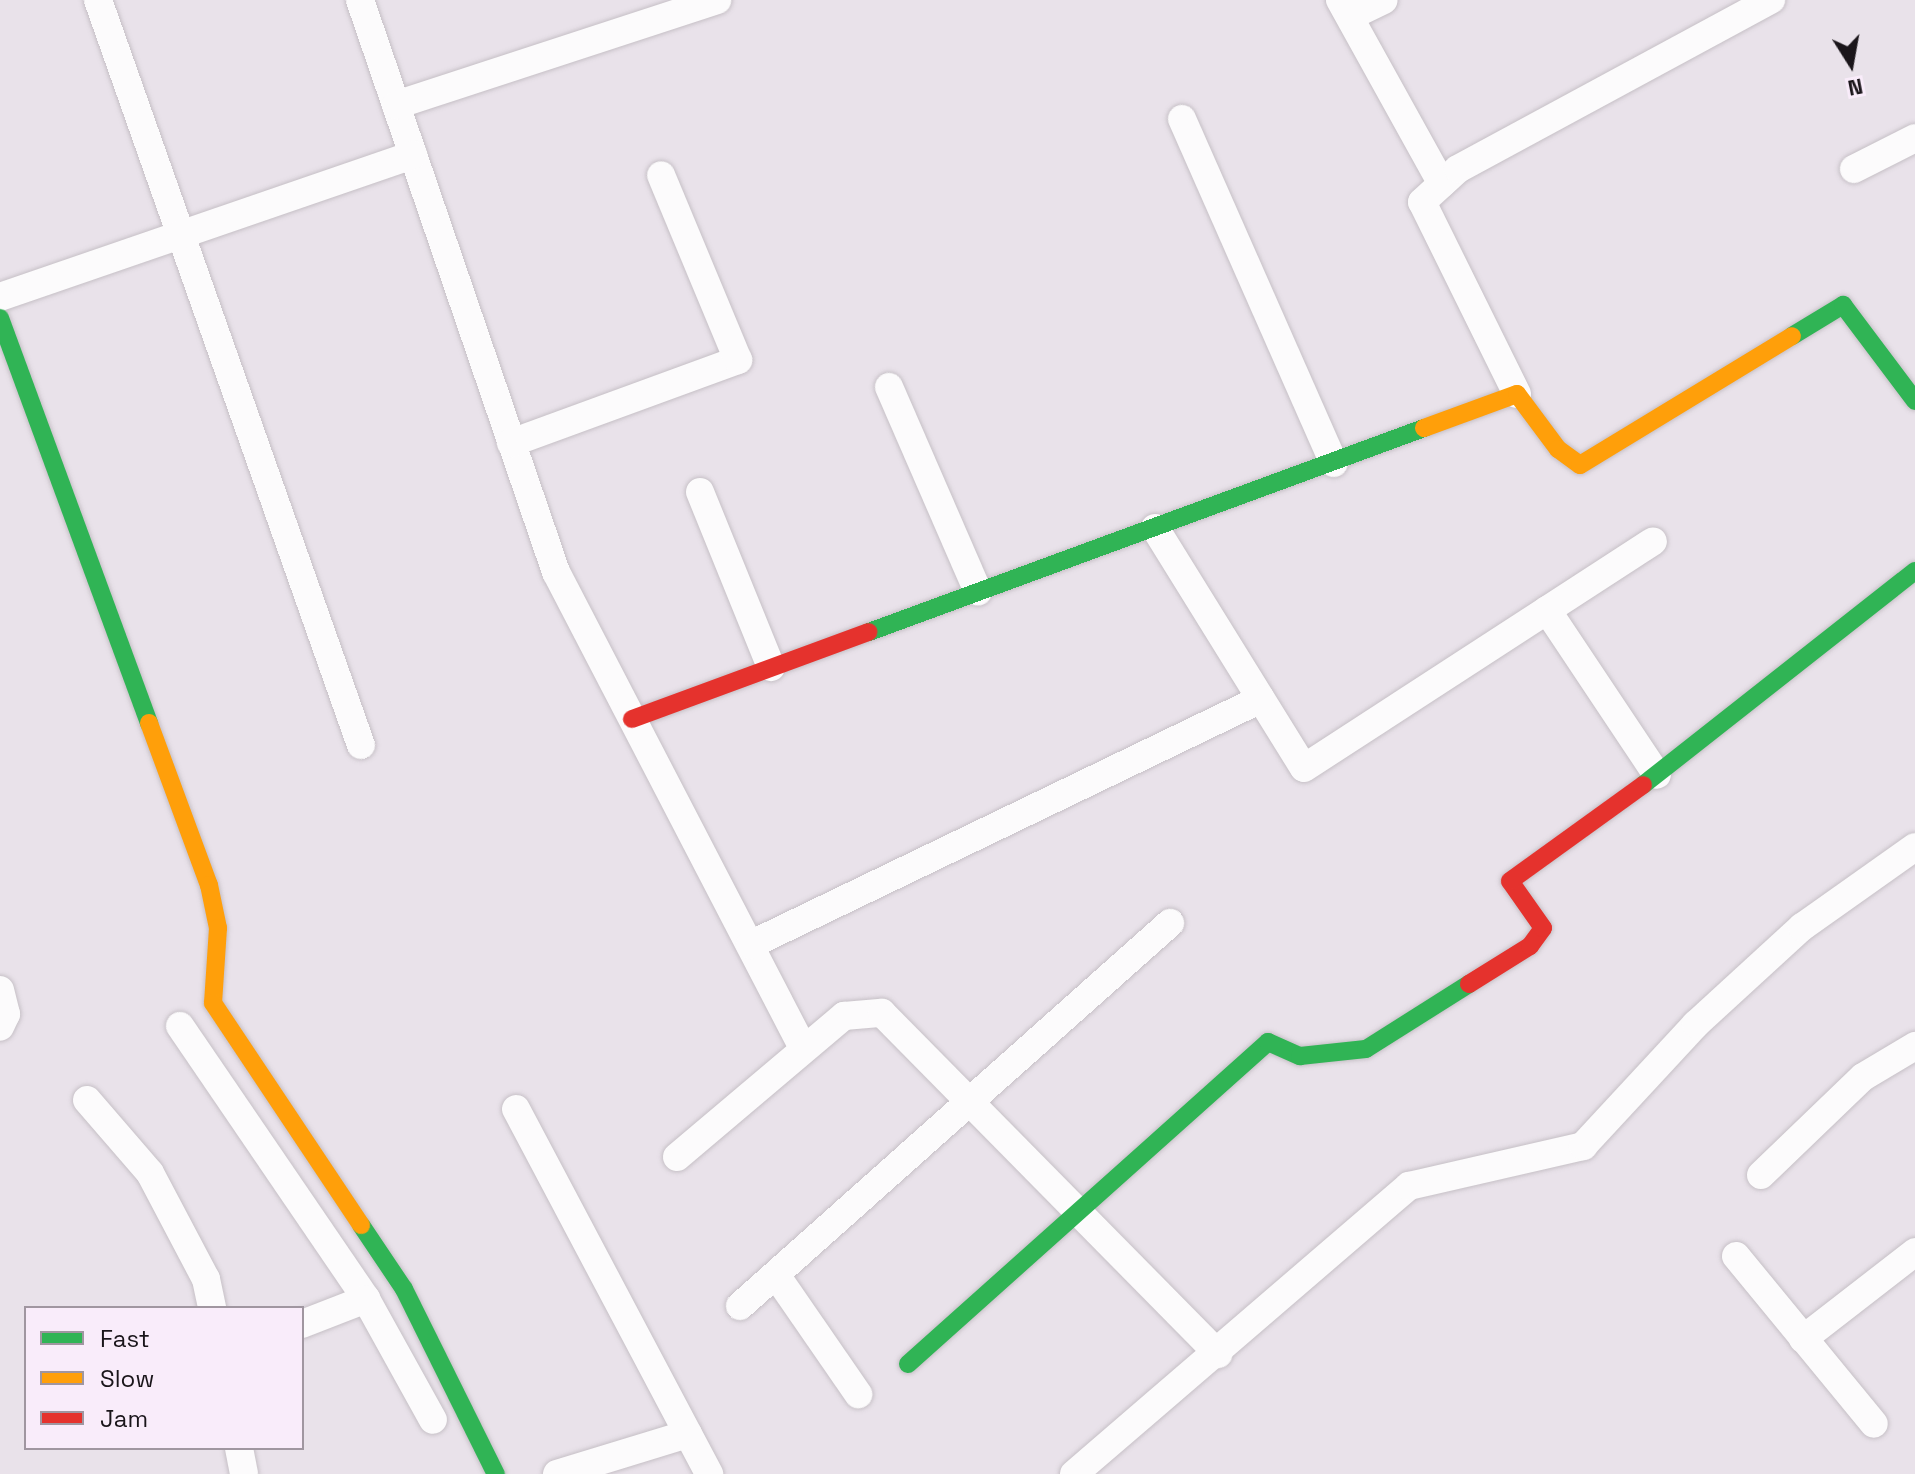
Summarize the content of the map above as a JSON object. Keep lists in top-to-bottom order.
{
  "legend": ["Fast", "Slow", "Jam"],
  "north": "bottom"
}
